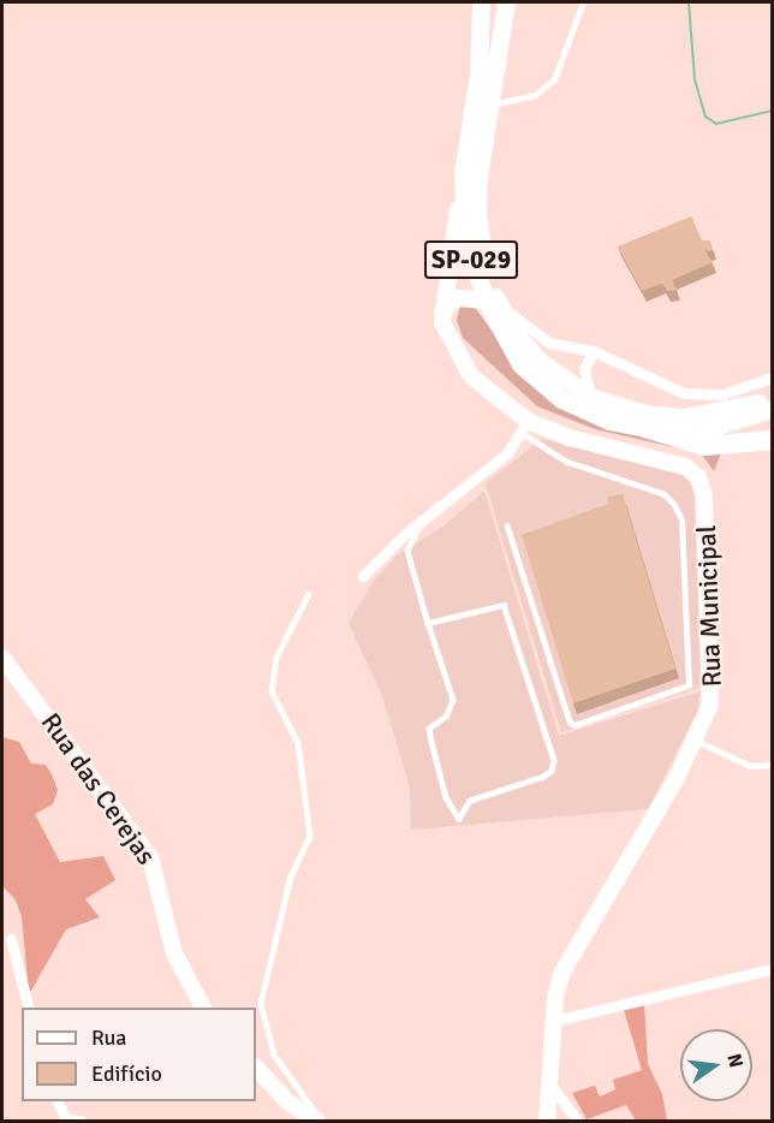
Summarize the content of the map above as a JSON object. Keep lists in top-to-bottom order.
{
  "streets": {
    "highway": ["SP-029"],
    "main road": ["Rua Municipal", "Rua das Cerejas"]
  },
  "crossings": [
    ["SP-029", "Rua Municipal"]
  ],
  "legend": ["Rua", "Edifício"],
  "north": "right"
}
